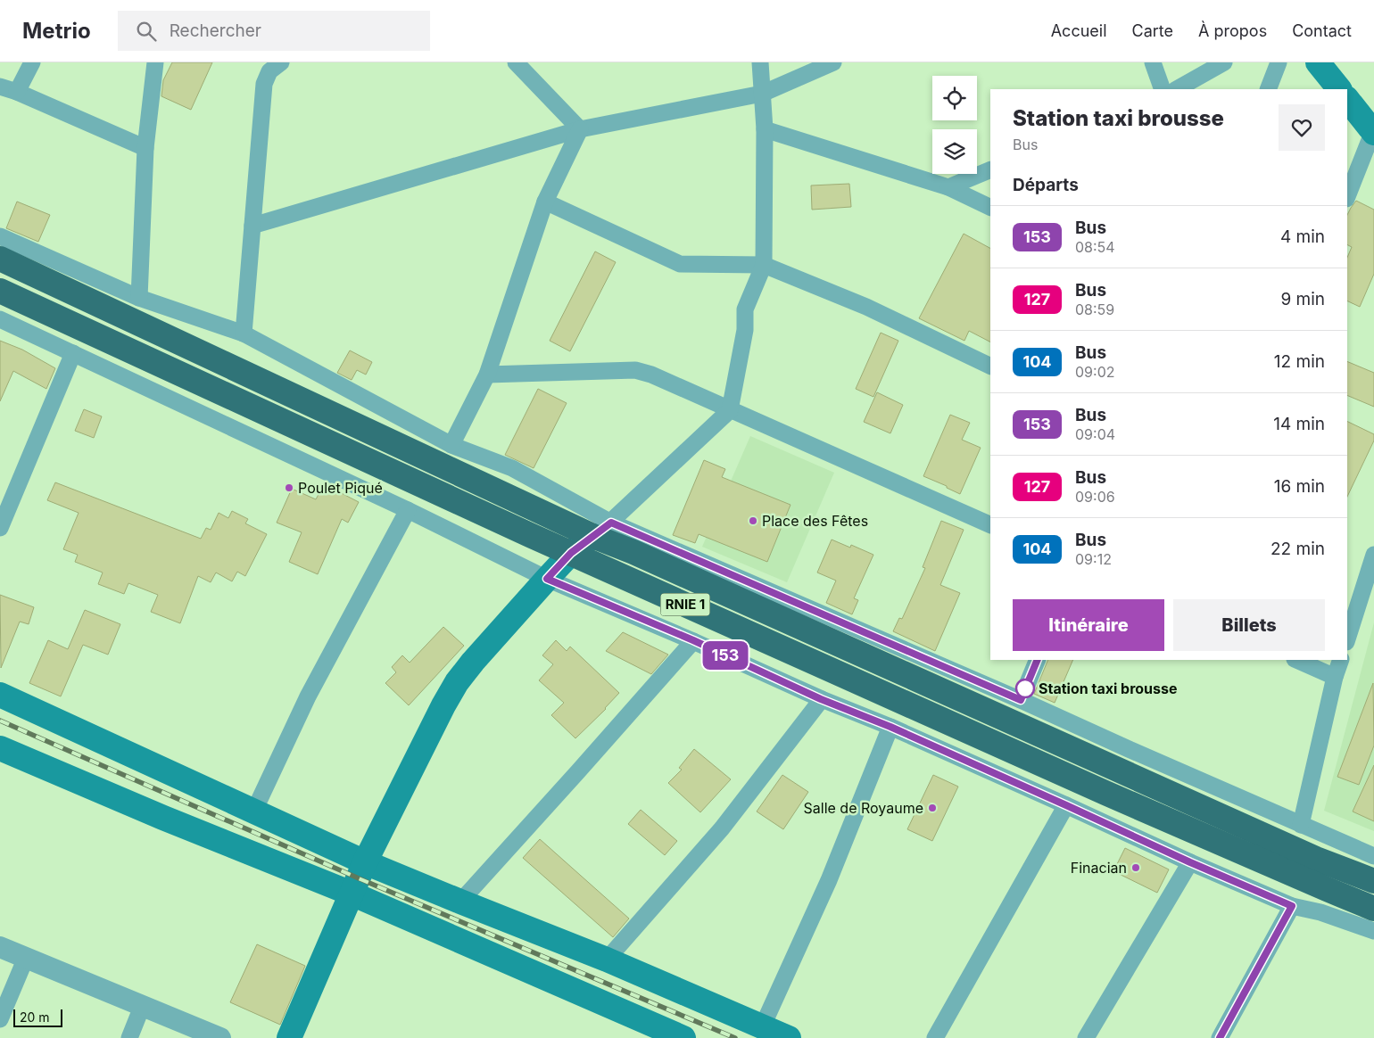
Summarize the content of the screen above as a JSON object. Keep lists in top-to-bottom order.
{
  "streets": {
    "highway": ["RNIE 1"]
  },
  "places": [
    "Poulet Piqué",
    "Place des Fêtes",
    "Station taxi brousse",
    "Salle de Royaume",
    "Finacian"
  ],
  "lines": ["bus line 153"],
  "scale_bar": "20 m",
  "page": {
    "header": "Metrio",
    "search": "Rechercher",
    "nav": [
      "Accueil",
      "Carte",
      "À propos",
      "Contact"
    ],
    "on_map": "153",
    "heading": [
      ["Station taxi brousse", "Bus"],
      "Départs"
    ],
    "list": [
      {
        "mark": "153",
        "name": "Bus",
        "note": "08:54",
        "value": "4 min"
      },
      {
        "mark": "127",
        "name": "Bus",
        "note": "08:59",
        "value": "9 min"
      },
      {
        "mark": "104",
        "name": "Bus",
        "note": "09:02",
        "value": "12 min"
      },
      {
        "mark": "153",
        "name": "Bus",
        "note": "09:04",
        "value": "14 min"
      },
      {
        "mark": "127",
        "name": "Bus",
        "note": "09:06",
        "value": "16 min"
      },
      {
        "mark": "104",
        "name": "Bus",
        "note": "09:12",
        "value": "22 min"
      }
    ],
    "buttons": ["Itinéraire", "Billets"],
    "scale": "20 m"
  }
}
